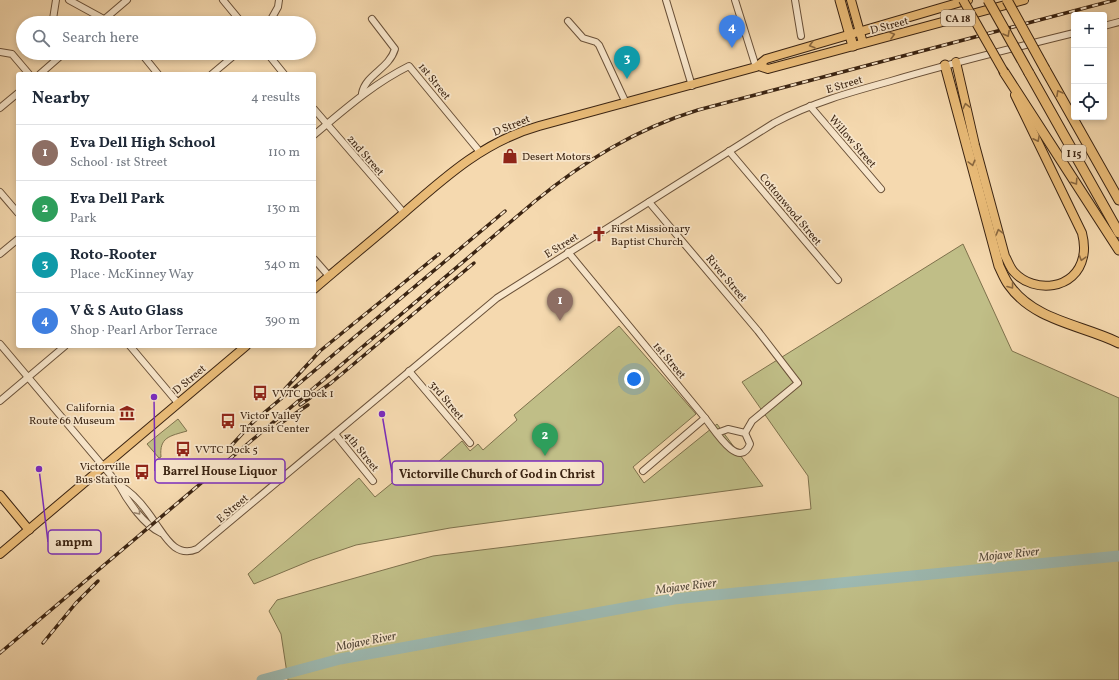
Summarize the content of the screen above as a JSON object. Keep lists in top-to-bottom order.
{
  "streets": {
    "highway": ["I 15"],
    "main road": ["CA 18", "D Street"],
    "street": [
      "1st Street",
      "E Street",
      "Willow Street",
      "2nd Street",
      "Cottonwood Street",
      "River Street",
      "3rd Street",
      "4th Street"
    ]
  },
  "crossings": [
    ["D Street", "1st Street"],
    ["D Street", "E Street"],
    ["D Street", "2nd Street"],
    ["1st Street", "E Street"],
    ["1st Street", "River Street"],
    ["E Street", "Willow Street"],
    ["E Street", "Cottonwood Street"],
    ["E Street", "River Street"],
    ["E Street", "3rd Street"],
    ["E Street", "4th Street"]
  ],
  "water": ["Mojave River"],
  "places": {
    "shop": ["Desert Motors"],
    "church": ["First Missionary Baptist Church"],
    "bus stop": [
      "VVTC Dock 1",
      "Victor Valley Transit Center",
      "VVTC Dock 5",
      "Victorville Bus Station"
    ],
    "other": ["Barrel House Liquor", "Victorville Church of God in Christ", "ampm"],
    "museum": ["California Route 66 Museum"]
  },
  "page": {
    "map_buttons": ["+", "−"],
    "pins": [
      "4",
      "3",
      "1",
      "2"
    ],
    "search": "Search here",
    "heading": ["Nearby", "4 results"],
    "list": [
      {
        "mark": "1",
        "name": "Eva Dell High School",
        "note": "School · 1st Street",
        "value": "110 m"
      },
      {
        "mark": "2",
        "name": "Eva Dell Park",
        "note": "Park",
        "value": "130 m"
      },
      {
        "mark": "3",
        "name": "Roto-Rooter",
        "note": "Place · McKinney Way",
        "value": "340 m"
      },
      {
        "mark": "4",
        "name": "V & S Auto Glass",
        "note": "Shop · Pearl Arbor Terrace",
        "value": "390 m"
      }
    ]
  }
}
